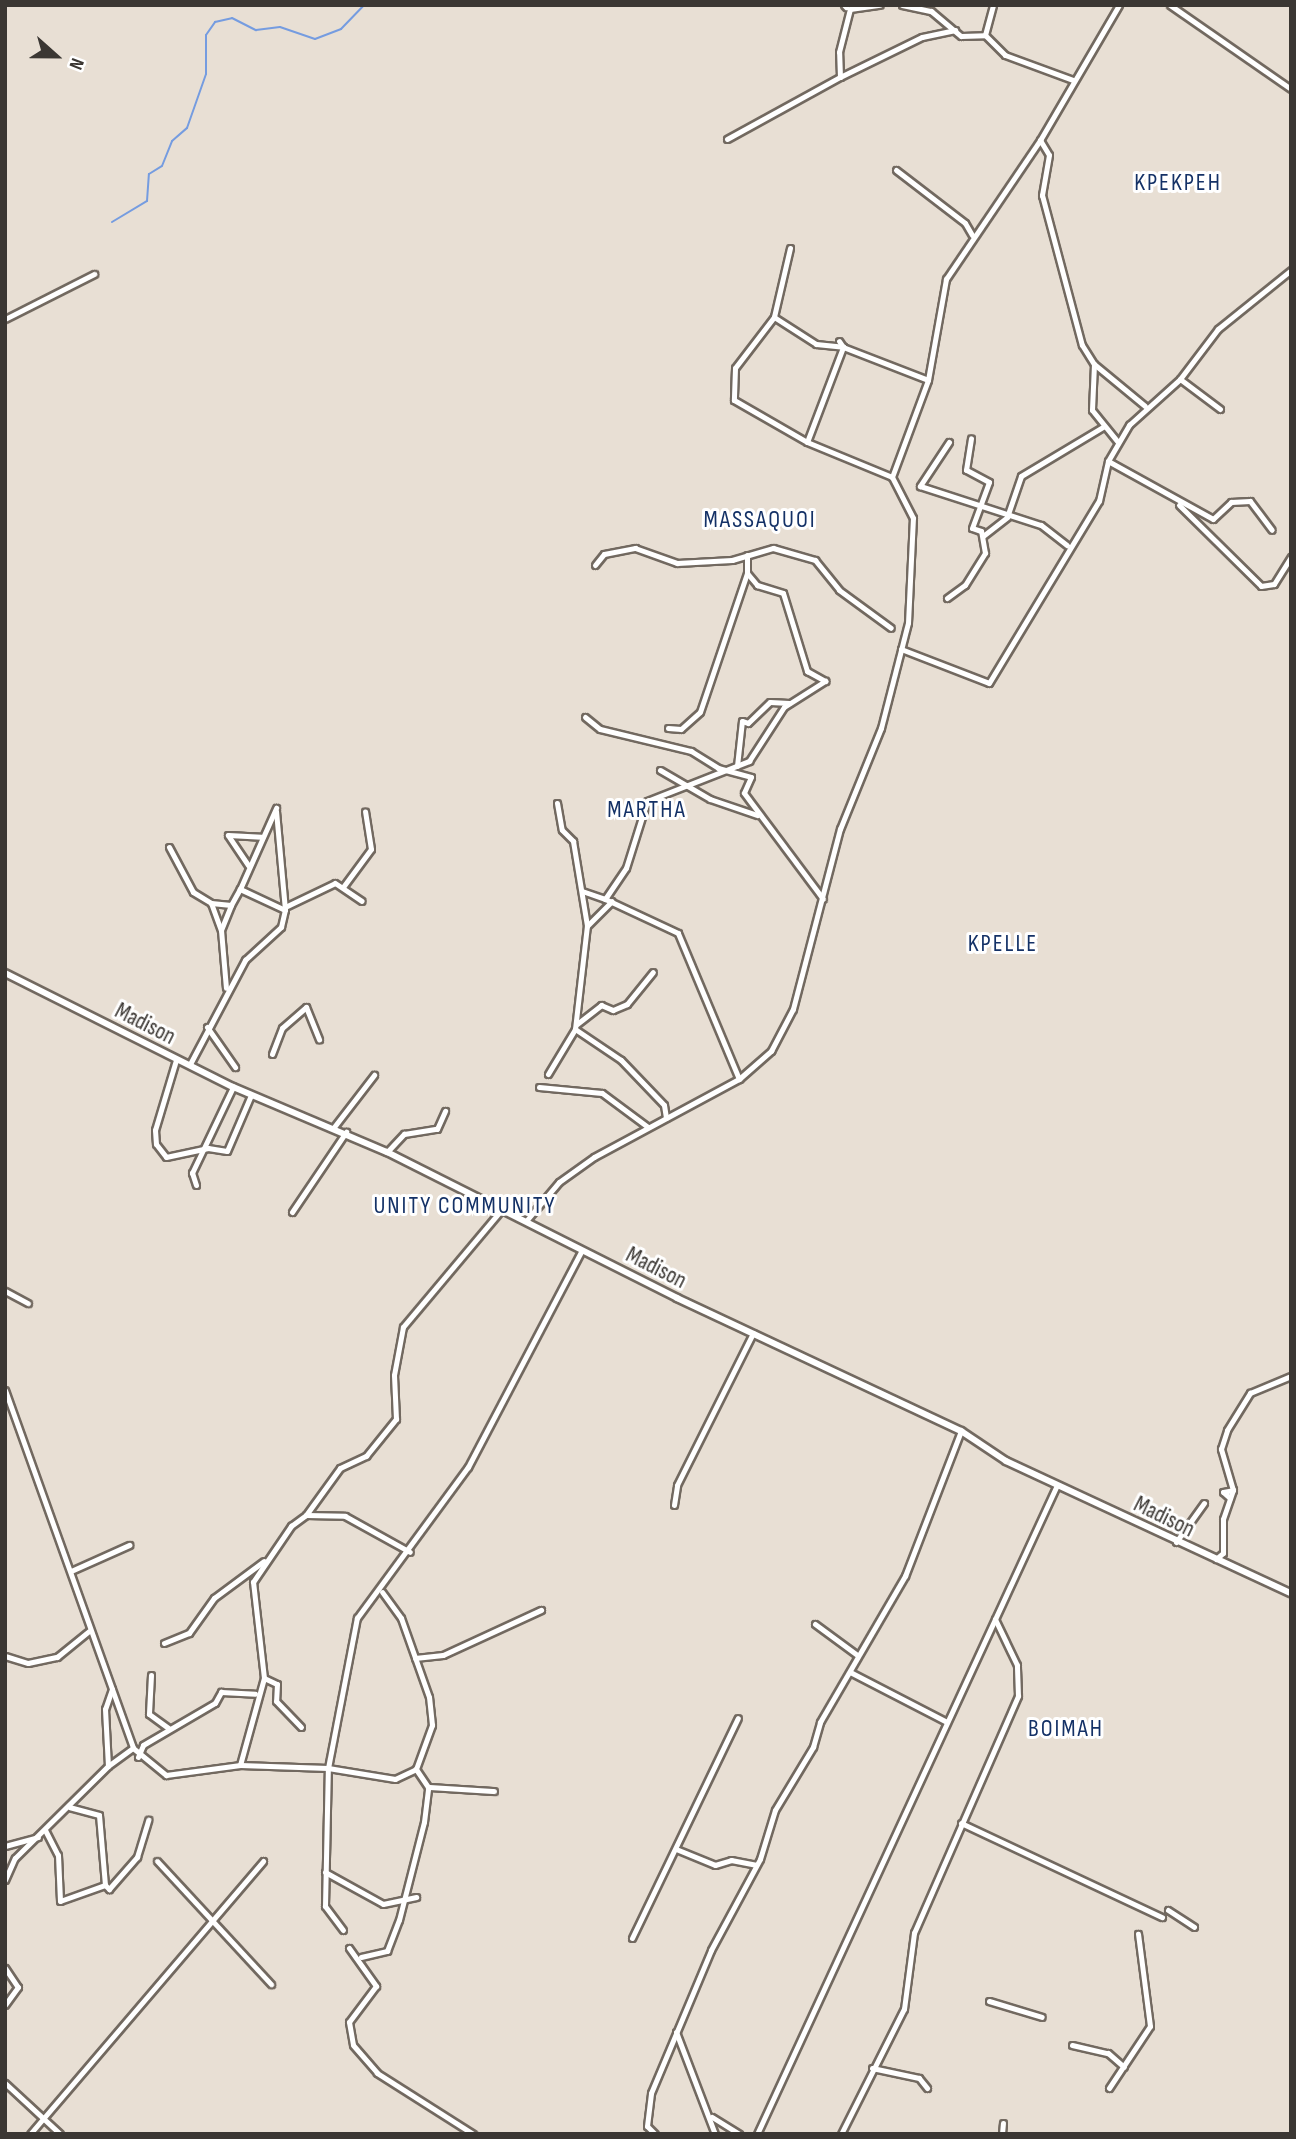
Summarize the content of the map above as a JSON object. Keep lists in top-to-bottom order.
{
  "streets": {
    "street": ["Madison"]
  },
  "districts": [
    "KPEKPEH",
    "MASSAQUOI",
    "MARTHA",
    "KPELLE",
    "UNITY COMMUNITY",
    "BOIMAH"
  ],
  "north": "right"
}
